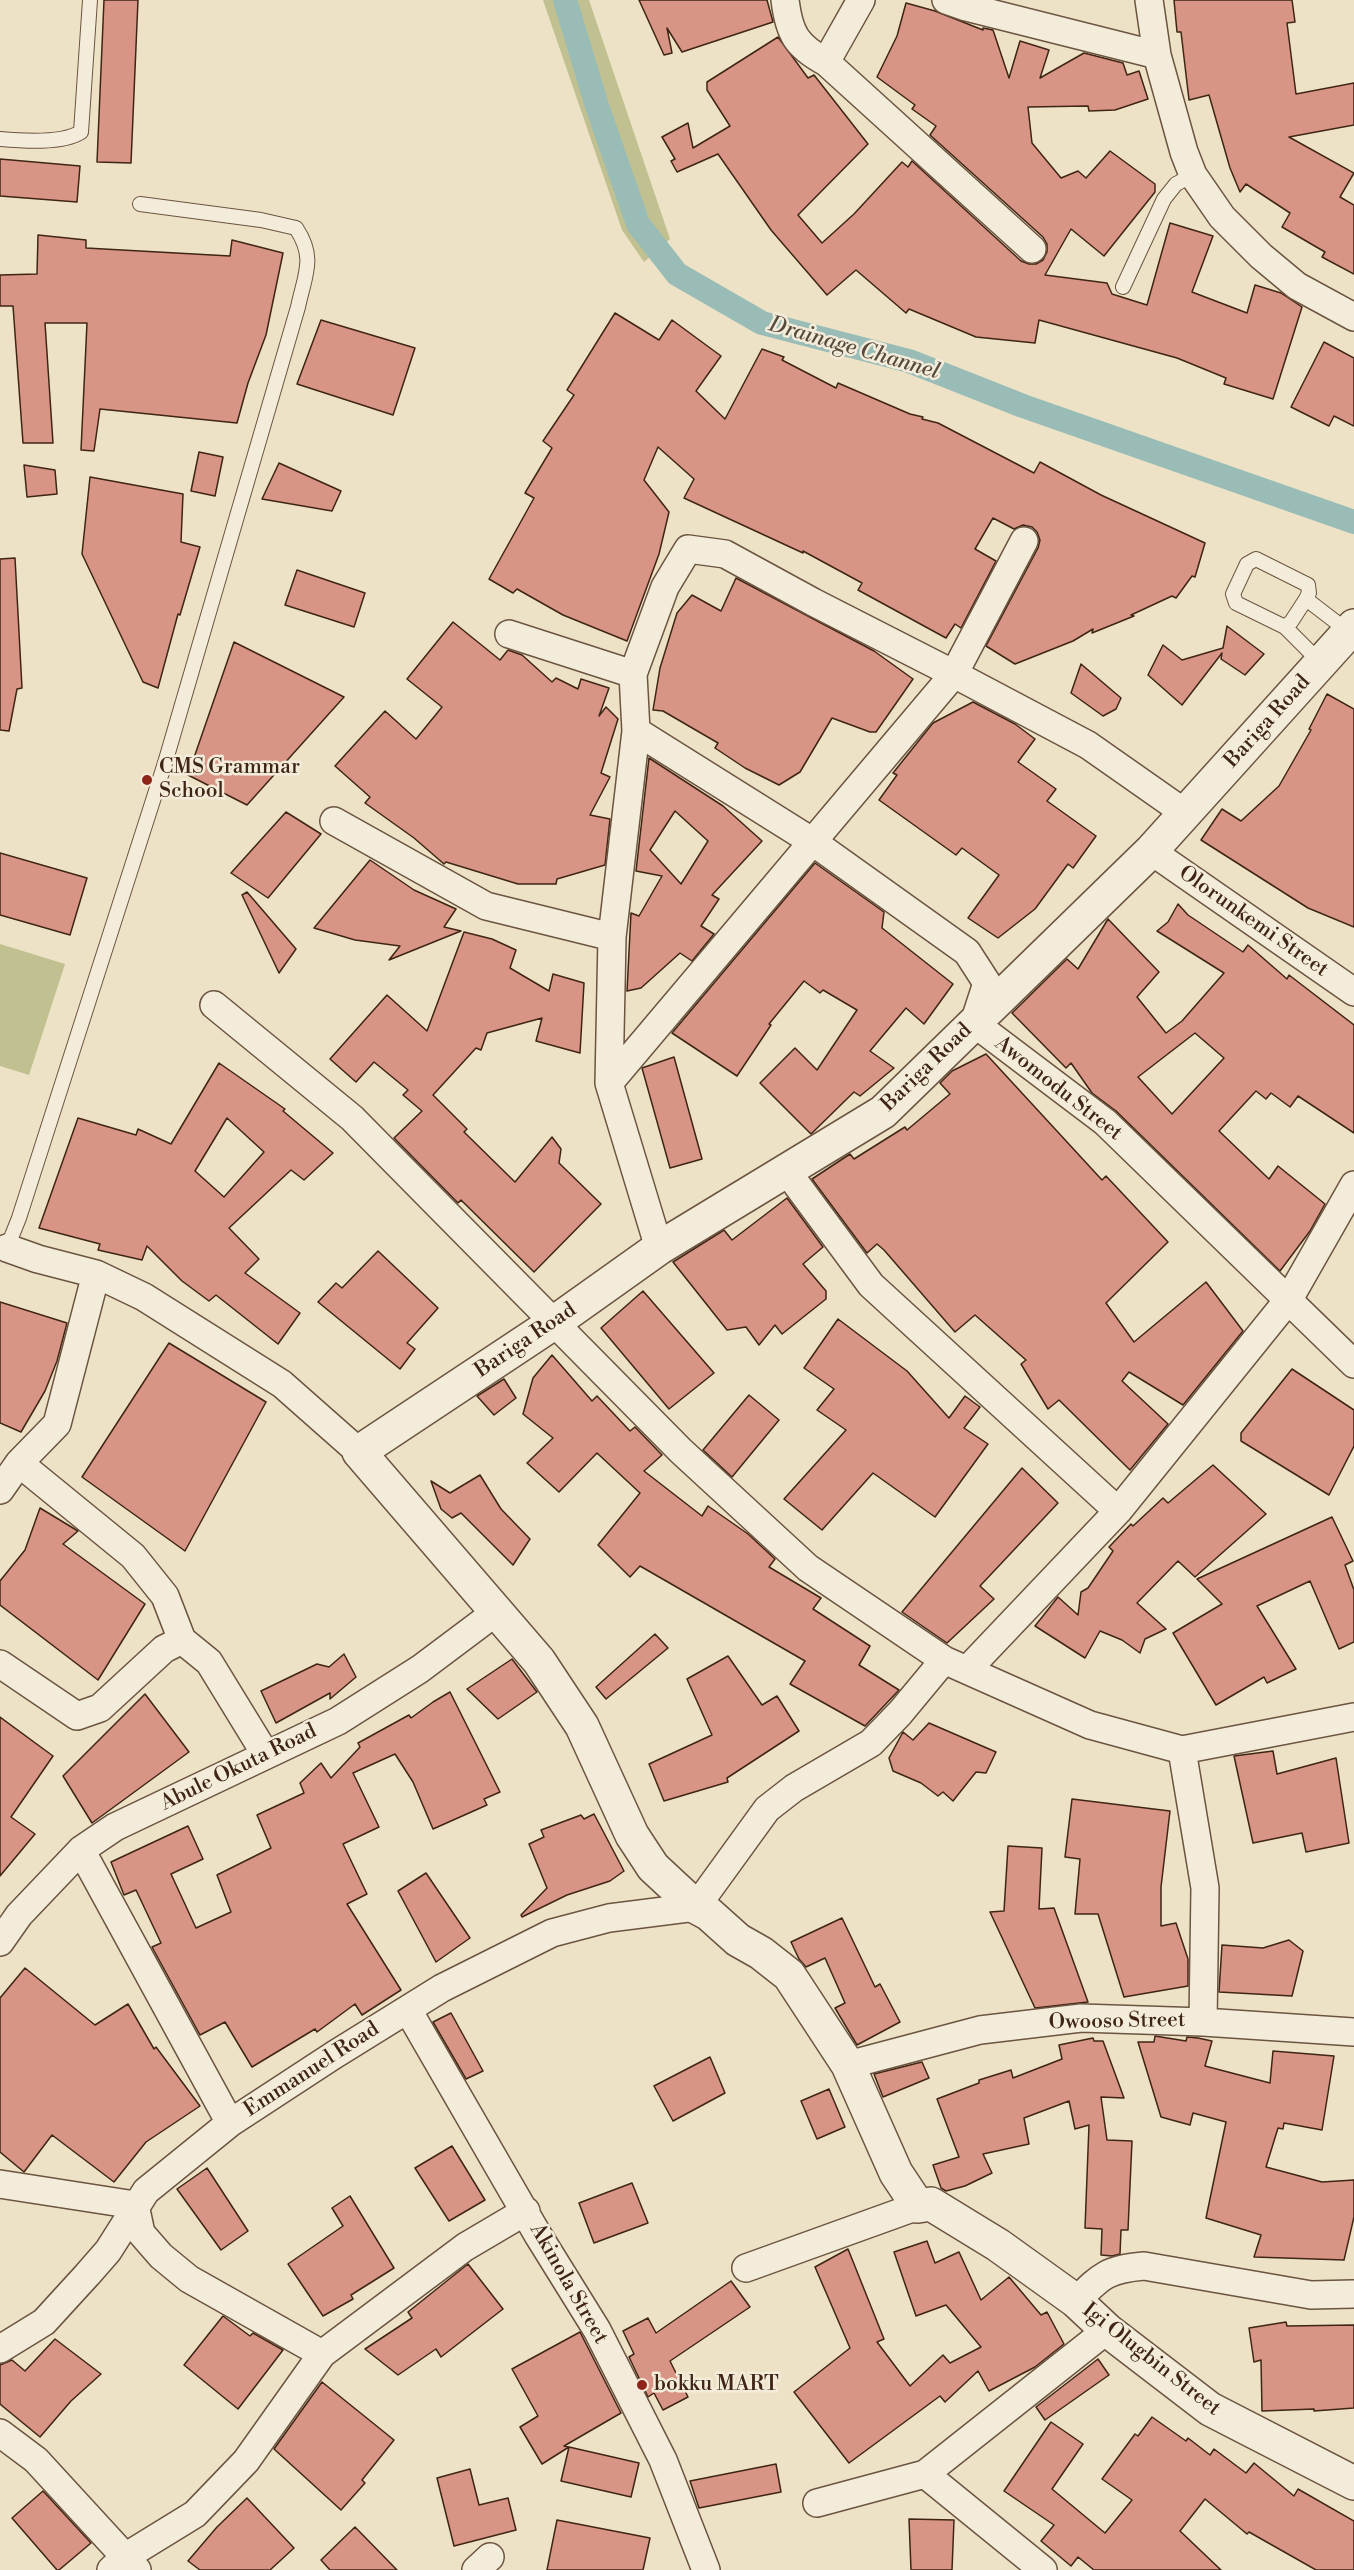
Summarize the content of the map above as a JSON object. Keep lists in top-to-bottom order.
{
  "streets": {
    "street": [
      "Bariga Road",
      "Olorunkemi Street",
      "Awomodu Street",
      "Abule Okuta Road",
      "Owooso Street",
      "Emmanuel Road",
      "Akinola Street",
      "Igi Olugbin Street"
    ]
  },
  "crossings": [
    ["Bariga Road", "Olorunkemi Street"],
    ["Bariga Road", "Awomodu Street"],
    ["Emmanuel Road", "Akinola Street"]
  ],
  "water": ["Drainage Channel"],
  "places": ["CMS Grammar School", "bokku MART"]
}
